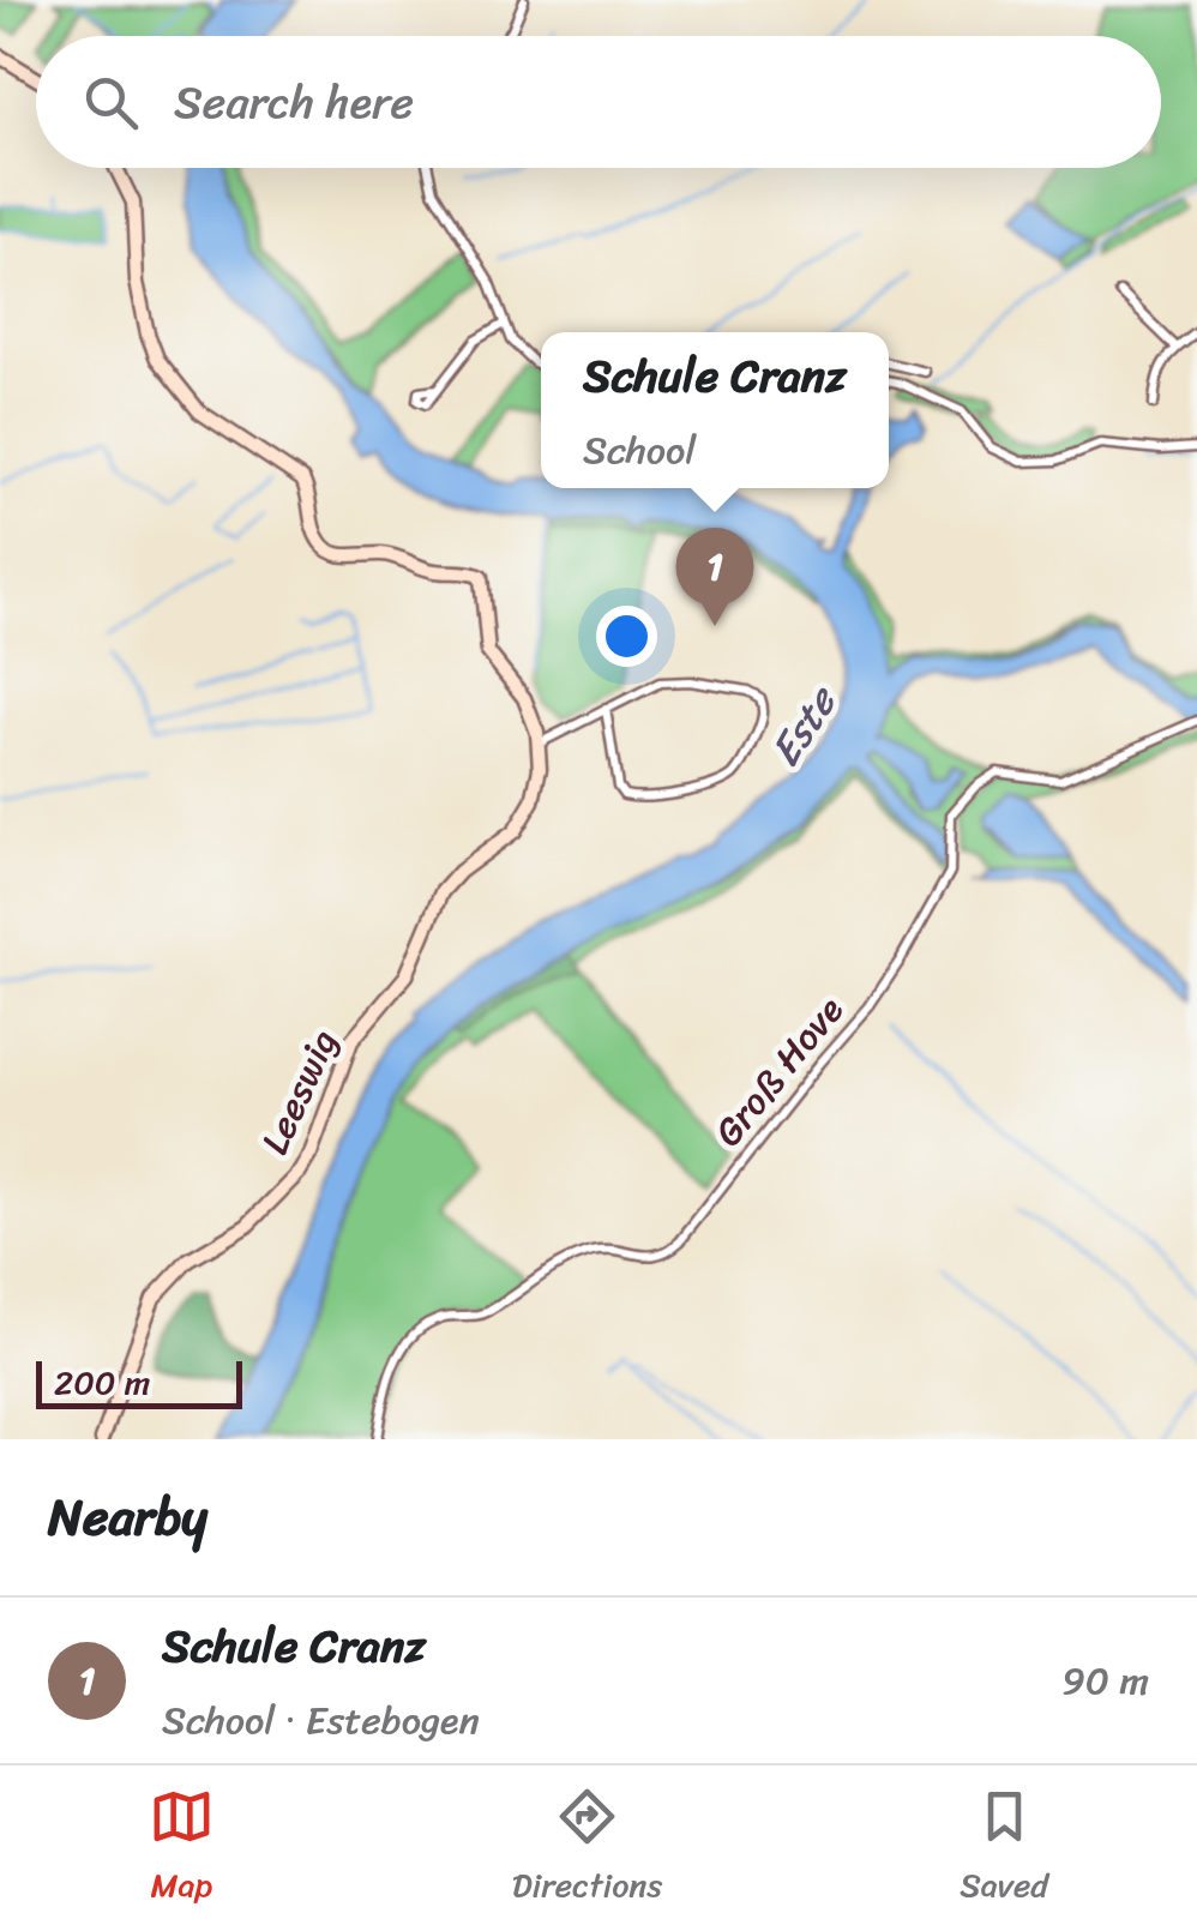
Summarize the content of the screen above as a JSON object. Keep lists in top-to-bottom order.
{
  "streets": {
    "street": ["Groß Hove", "Leeswig"]
  },
  "water": ["Este"],
  "scale_bar": "200 m",
  "page": {
    "search": "Search here",
    "popup": ["Schule Cranz", "School"],
    "pins": "1",
    "scale": "200 m",
    "heading": "Nearby",
    "list": [
      {
        "mark": "1",
        "name": "Schule Cranz",
        "note": "School · Estebogen",
        "value": "90 m"
      }
    ],
    "nav": ["Map", "Directions", "Saved"]
  }
}
